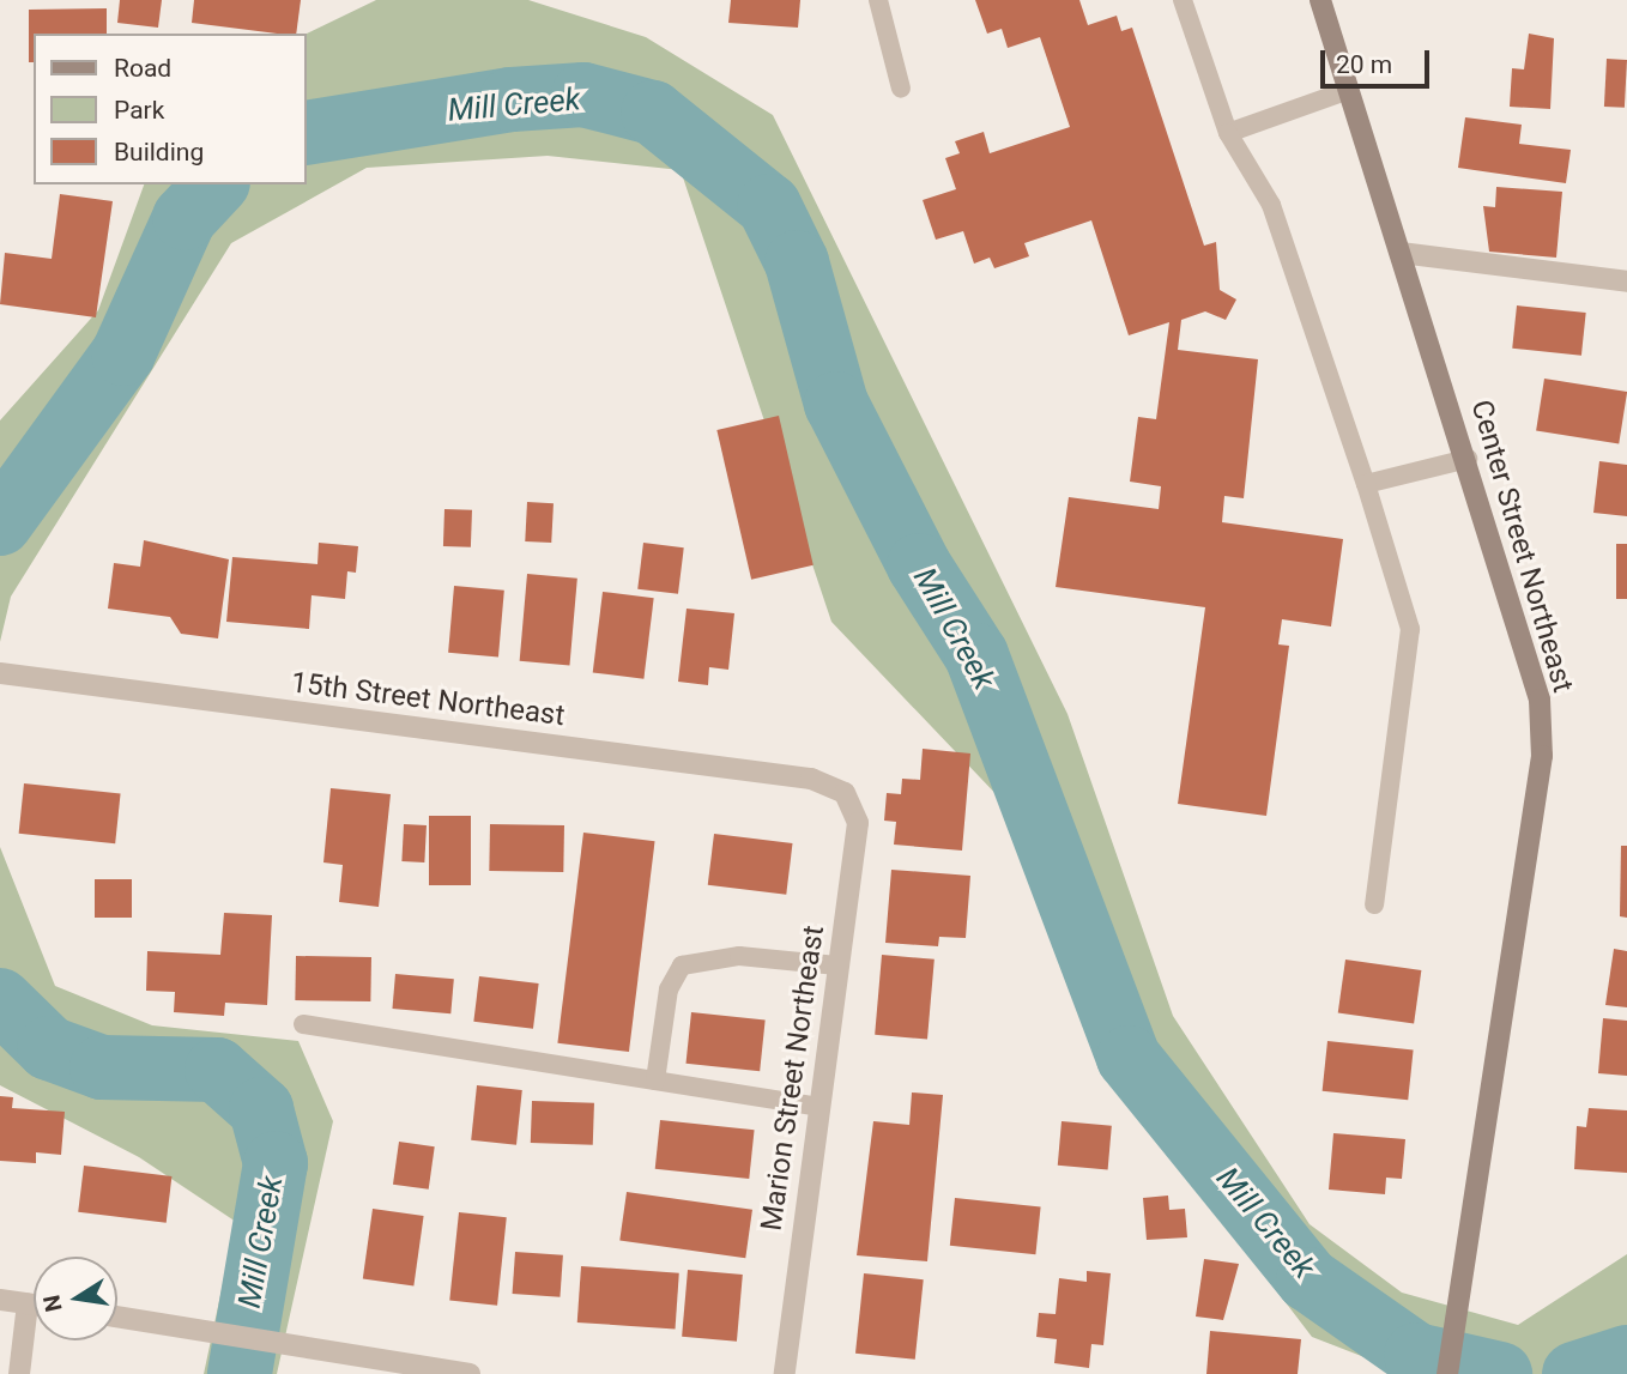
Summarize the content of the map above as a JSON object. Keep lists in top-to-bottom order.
{
  "streets": {
    "main road": ["Center Street Northeast"],
    "street": ["15th Street Northeast", "Marion Street Northeast"]
  },
  "crossings": [
    ["15th Street Northeast", "Marion Street Northeast"]
  ],
  "water": ["Mill Creek"],
  "legend": ["Road", "Park", "Building"],
  "scale_bar": "20 m",
  "north": "left"
}
